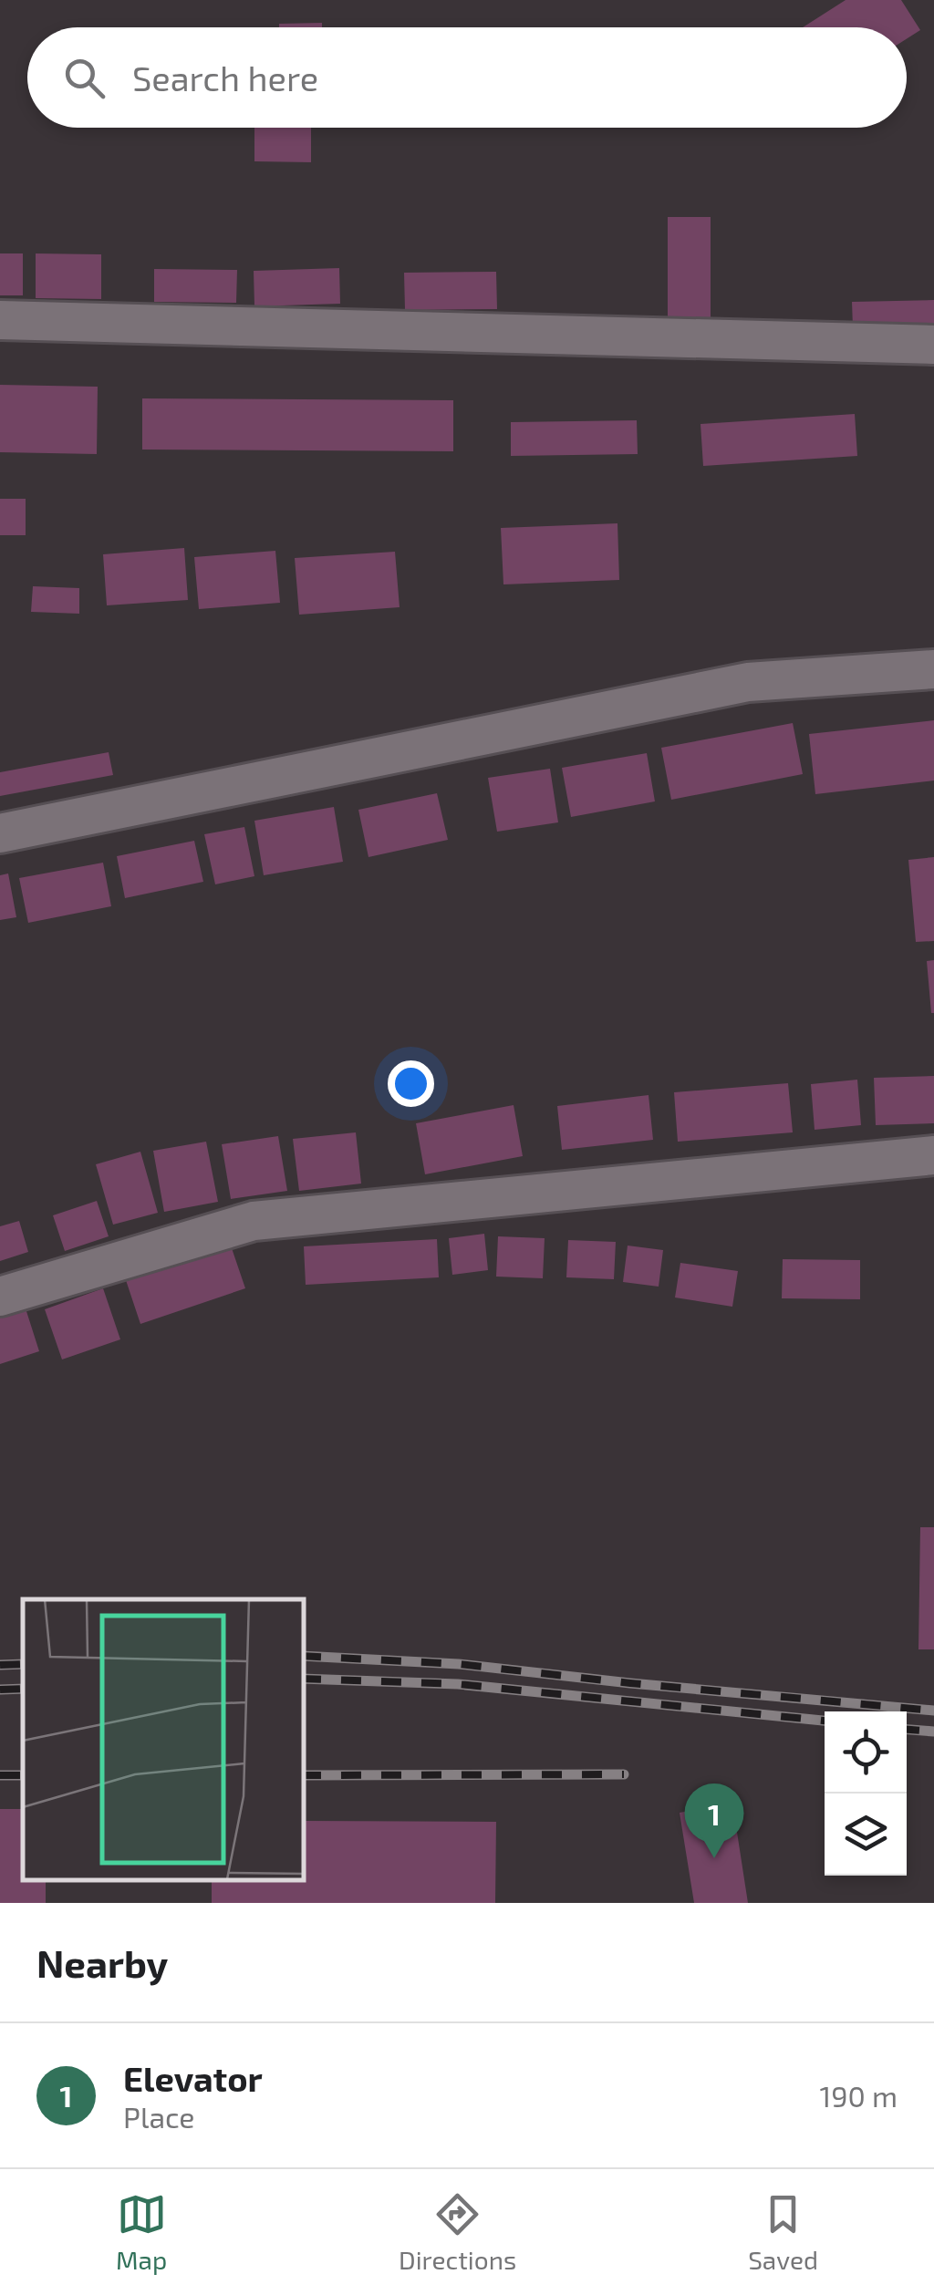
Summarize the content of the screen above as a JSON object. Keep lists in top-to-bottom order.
{
  "page": {
    "search": "Search here",
    "pins": "1",
    "heading": "Nearby",
    "list": [
      {
        "mark": "1",
        "name": "Elevator",
        "note": "Place",
        "value": "190 m"
      }
    ],
    "nav": ["Map", "Directions", "Saved"]
  }
}
